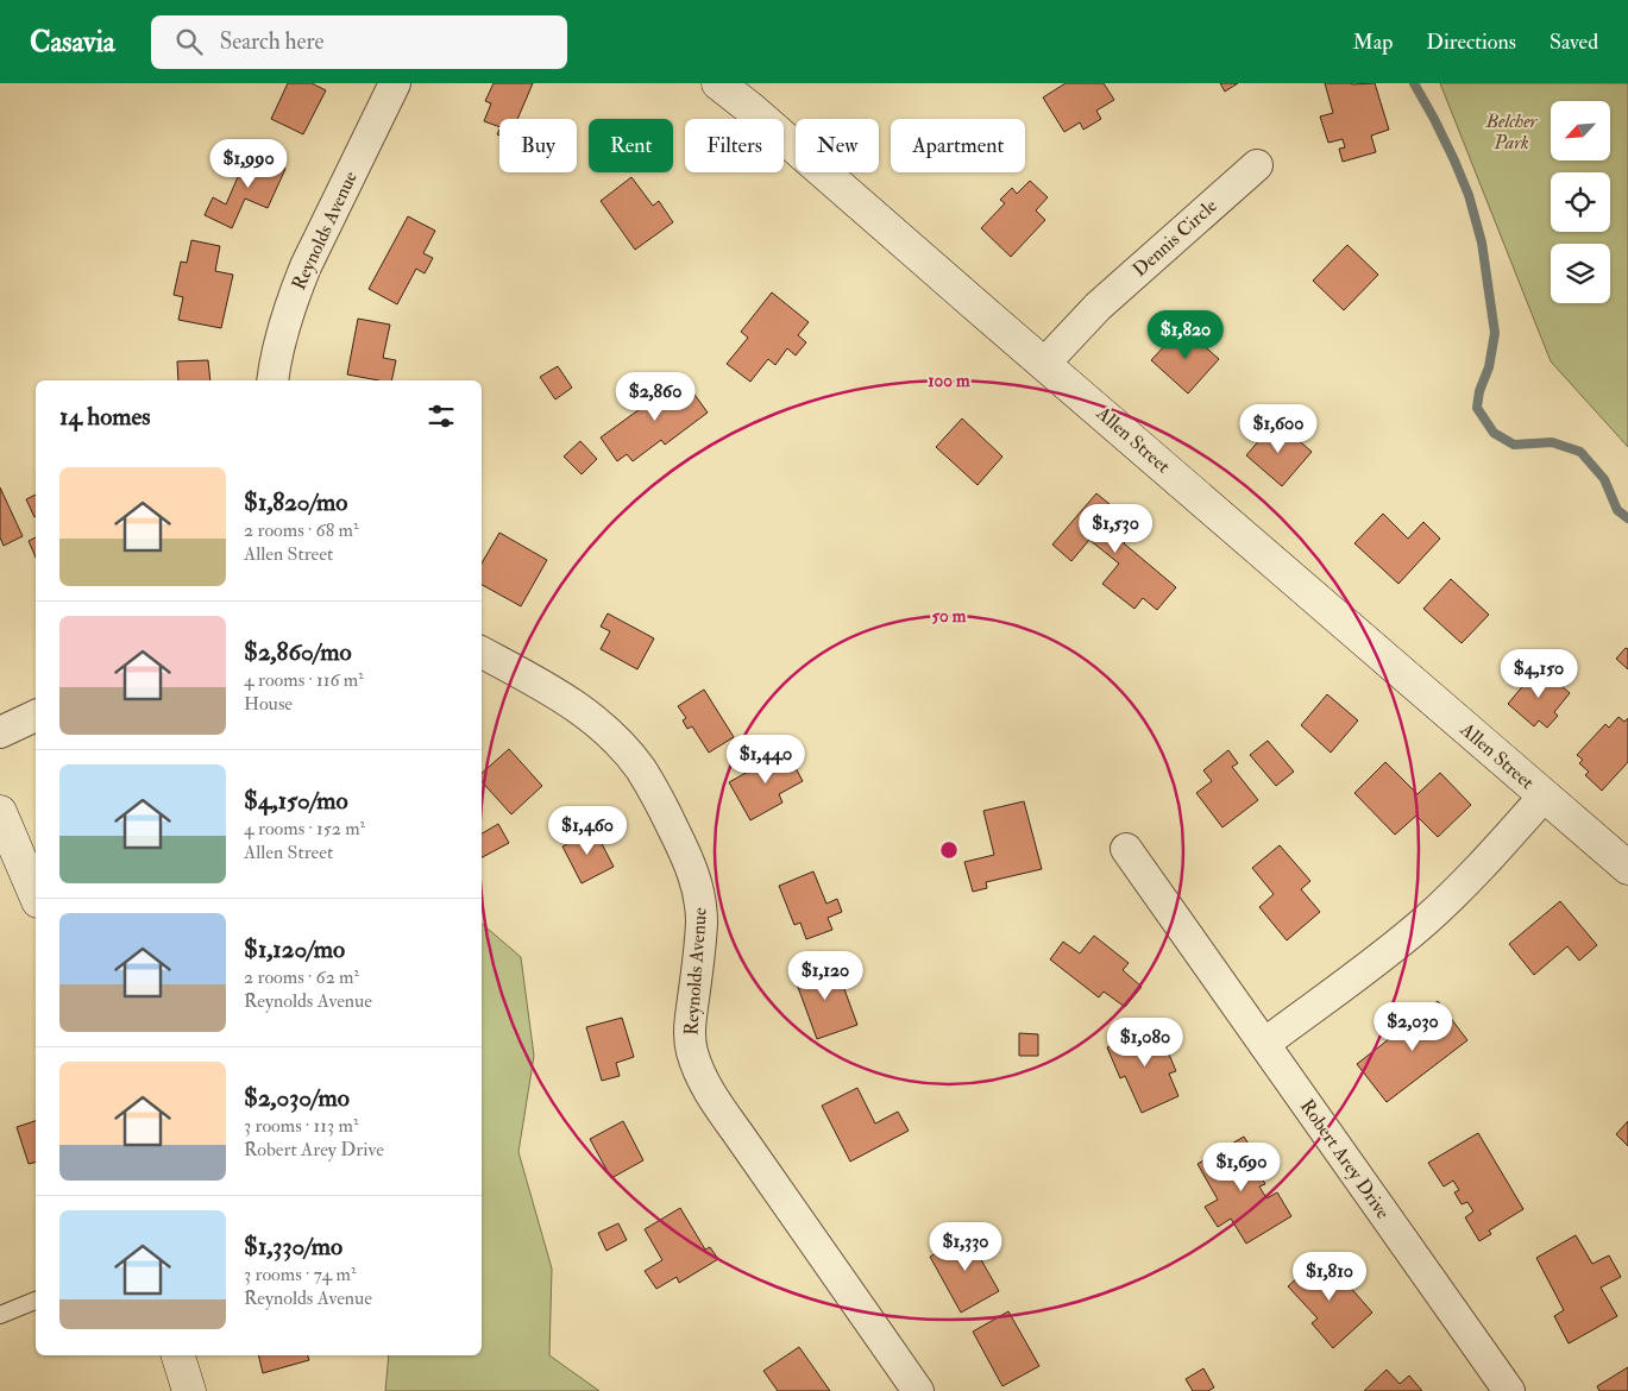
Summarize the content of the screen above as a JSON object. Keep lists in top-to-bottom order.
{
  "streets": {
    "street": [
      "Reynolds Avenue",
      "Dennis Circle",
      "Allen Street",
      "Robert Arey Drive"
    ]
  },
  "crossings": [
    ["Dennis Circle", "Allen Street"]
  ],
  "parks": ["Belcher Park"],
  "north": "bottom left",
  "page": {
    "header": "Casavia",
    "search": "Search here",
    "nav": ["Map", "Directions", "Saved"],
    "chip": [
      "Buy",
      "Rent",
      "Filters",
      "New",
      "Apartment"
    ],
    "price": [
      "$1,990",
      "$1,820",
      "$2,860",
      "$1,600",
      "$1,530",
      "$4,150",
      "$1,440",
      "$1,460",
      "$1,120",
      "$2,030",
      "$1,080",
      "$1,690",
      "$1,330",
      "$1,810"
    ],
    "heading": "14 homes",
    "list": [
      {
        "name": "$1,820/mo",
        "note": "2 rooms · 68 m² · Allen Street"
      },
      {
        "name": "$2,860/mo",
        "note": "4 rooms · 116 m² · House"
      },
      {
        "name": "$4,150/mo",
        "note": "4 rooms · 152 m² · Allen Street"
      },
      {
        "name": "$1,120/mo",
        "note": "2 rooms · 62 m² · Reynolds Avenue"
      },
      {
        "name": "$2,030/mo",
        "note": "3 rooms · 113 m² · Robert Arey Drive"
      },
      {
        "name": "$1,330/mo",
        "note": "3 rooms · 74 m² · Reynolds Avenue"
      }
    ]
  },
  "rings": ["100 m", "50 m"]
}
